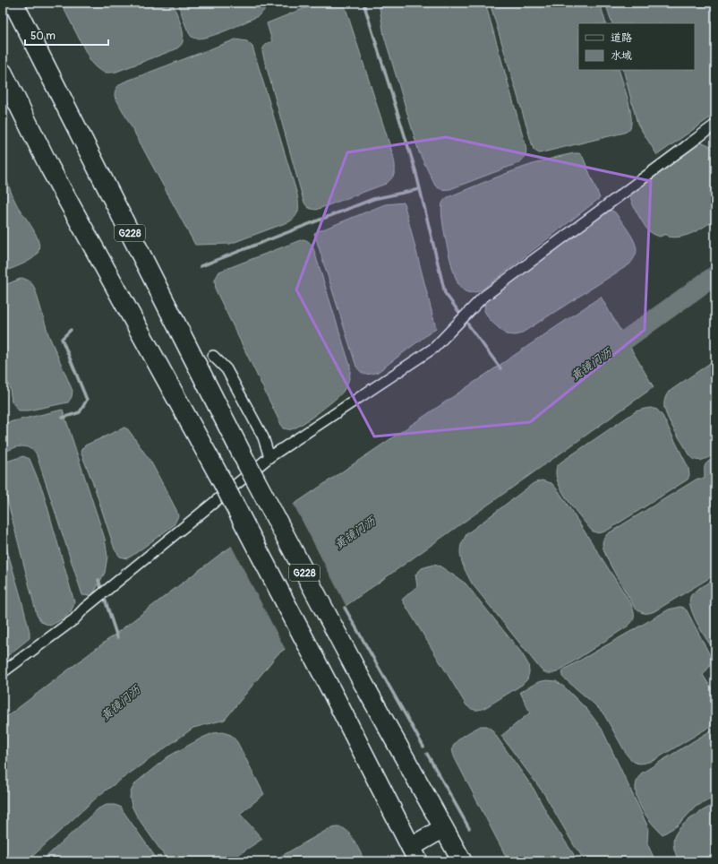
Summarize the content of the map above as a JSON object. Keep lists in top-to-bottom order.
{
  "streets": {
    "highway": ["G228"]
  },
  "water": ["黄镜门沥"],
  "legend": ["道路", "水域"],
  "scale_bar": "50 m"
}
